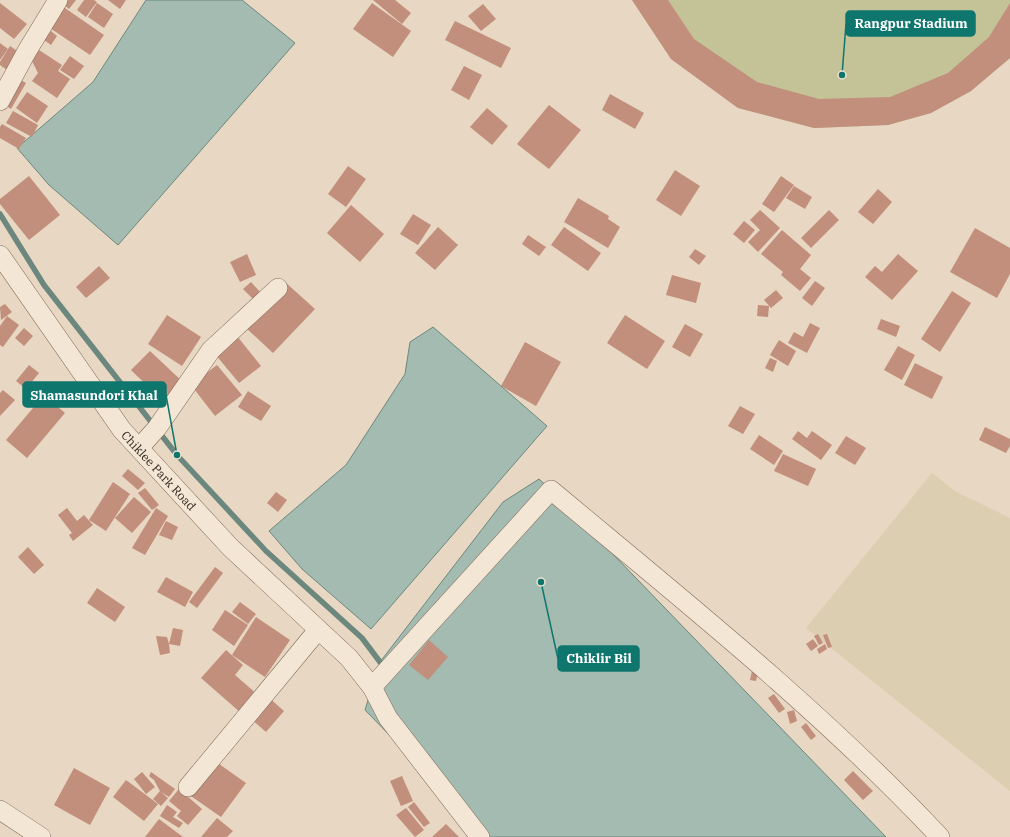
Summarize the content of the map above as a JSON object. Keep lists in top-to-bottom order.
{
  "streets": {
    "street": ["Chiklee Park Road"]
  },
  "places": ["Rangpur Stadium", "Shamasundori Khal", "Chiklir Bil"]
}
